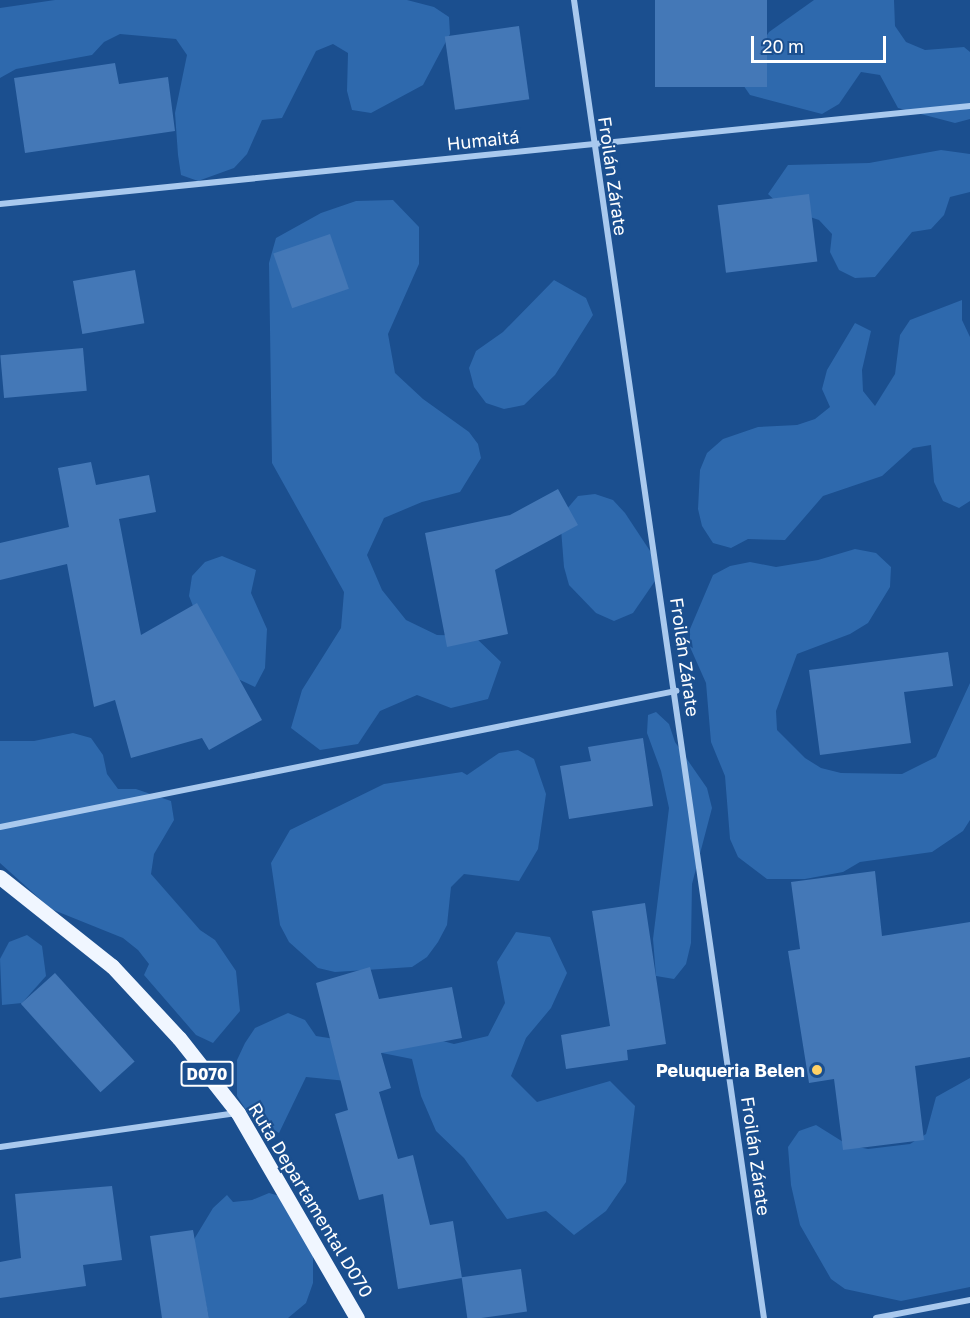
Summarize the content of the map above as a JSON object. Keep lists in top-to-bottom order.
{
  "streets": {
    "main road": ["D070", "Ruta Departamental D070"],
    "street": ["Humaitá", "Froilán Zárate"]
  },
  "crossings": [
    ["Humaitá", "Froilán Zárate"]
  ],
  "places": ["Peluqueria Belen"],
  "scale_bar": "20 m"
}
